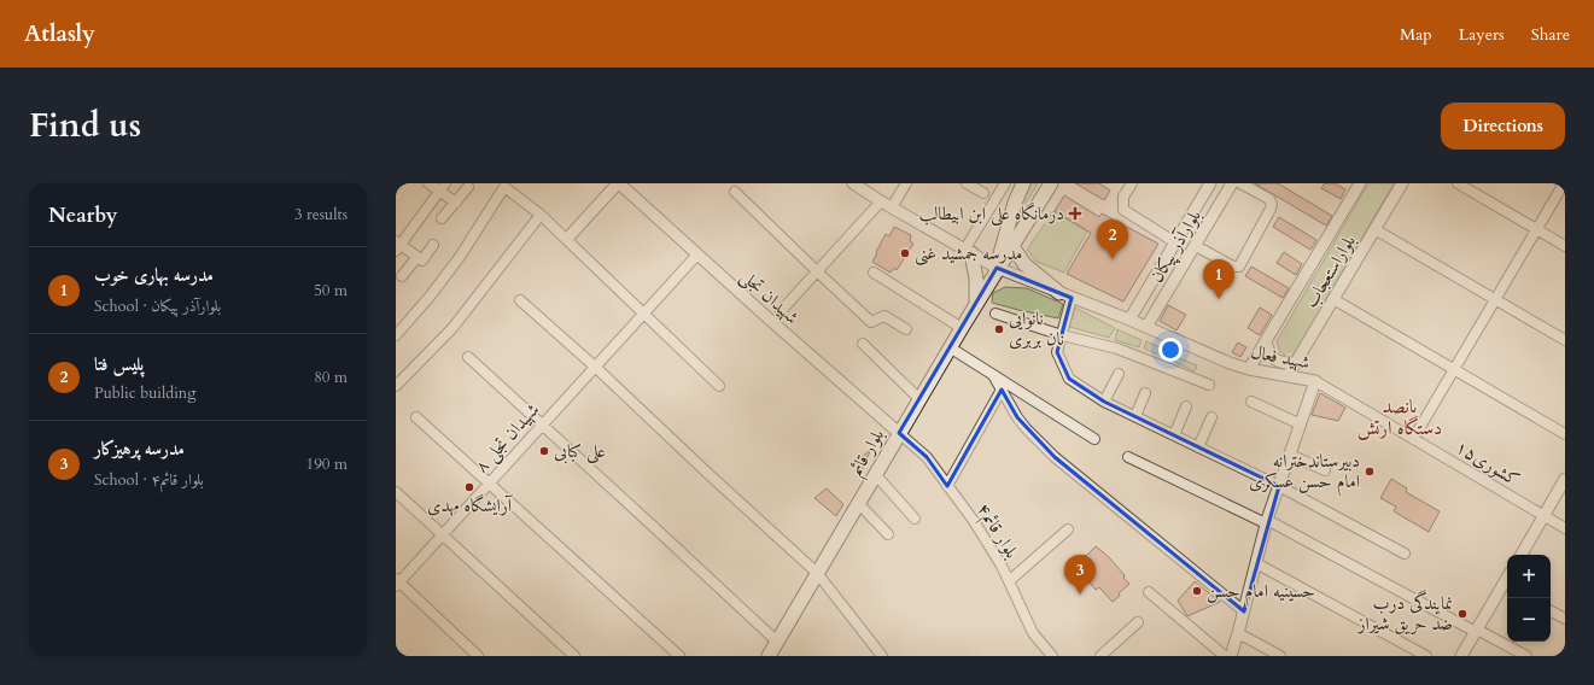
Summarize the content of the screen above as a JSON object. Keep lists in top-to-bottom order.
{
  "streets": {
    "main road": ["بلوار قائم"],
    "street": [
      "بلوارآذر پیکان",
      "بلواراستعجاب",
      "شهیدان تجلی",
      "شهید فعال",
      "شهیدان تجلی ۸",
      "کشوری۱۵",
      "بلوار قائم۴"
    ]
  },
  "crossings": [
    ["بلوارآذر پیکان", "شهید فعال"],
    ["بلواراستعجاب", "شهید فعال"],
    ["شهیدان تجلی", "شهیدان تجلی ۸"],
    ["شهیدان تجلی", "بلوار قائم"],
    ["شهیدان تجلی", "بلوار قائم۴"],
    ["شهید فعال", "بلوار قائم"],
    ["شهید فعال", "کشوری۱۵"],
    ["بلوار قائم", "بلوار قائم۴"]
  ],
  "districts": ["پانصد دستگاه ارتش"],
  "places": {
    "health": ["درمانگاه علی ابن ابیطالب"],
    "other": [
      "مدرسه جمشید غنی",
      "نانوایی نان بربری",
      "علی کبابی",
      "دبیرستاندخترانه امام حسن عسکری",
      "آرایشگاه مهدی",
      "حسینیه امام حسن",
      "نمایندگی درب ضد حریق شیراز"
    ]
  },
  "page": {
    "header": "Atlasly",
    "nav": ["Map", "Layers", "Share"],
    "title": "Find us",
    "buttons": "Directions",
    "heading": ["Nearby", "3 results"],
    "pins": ["2", "1", "3"],
    "list": [
      {
        "mark": "1",
        "name": "مدرسه بهاری خوب",
        "note": "School · بلوارآذر پیکان",
        "value": "50 m"
      },
      {
        "mark": "2",
        "name": "پلیس فتا",
        "note": "Public building",
        "value": "80 m"
      },
      {
        "mark": "3",
        "name": "مدرسه پرهیزکار",
        "note": "School · بلوار قائم۴",
        "value": "190 m"
      }
    ],
    "map_buttons": ["+", "−"]
  }
}
